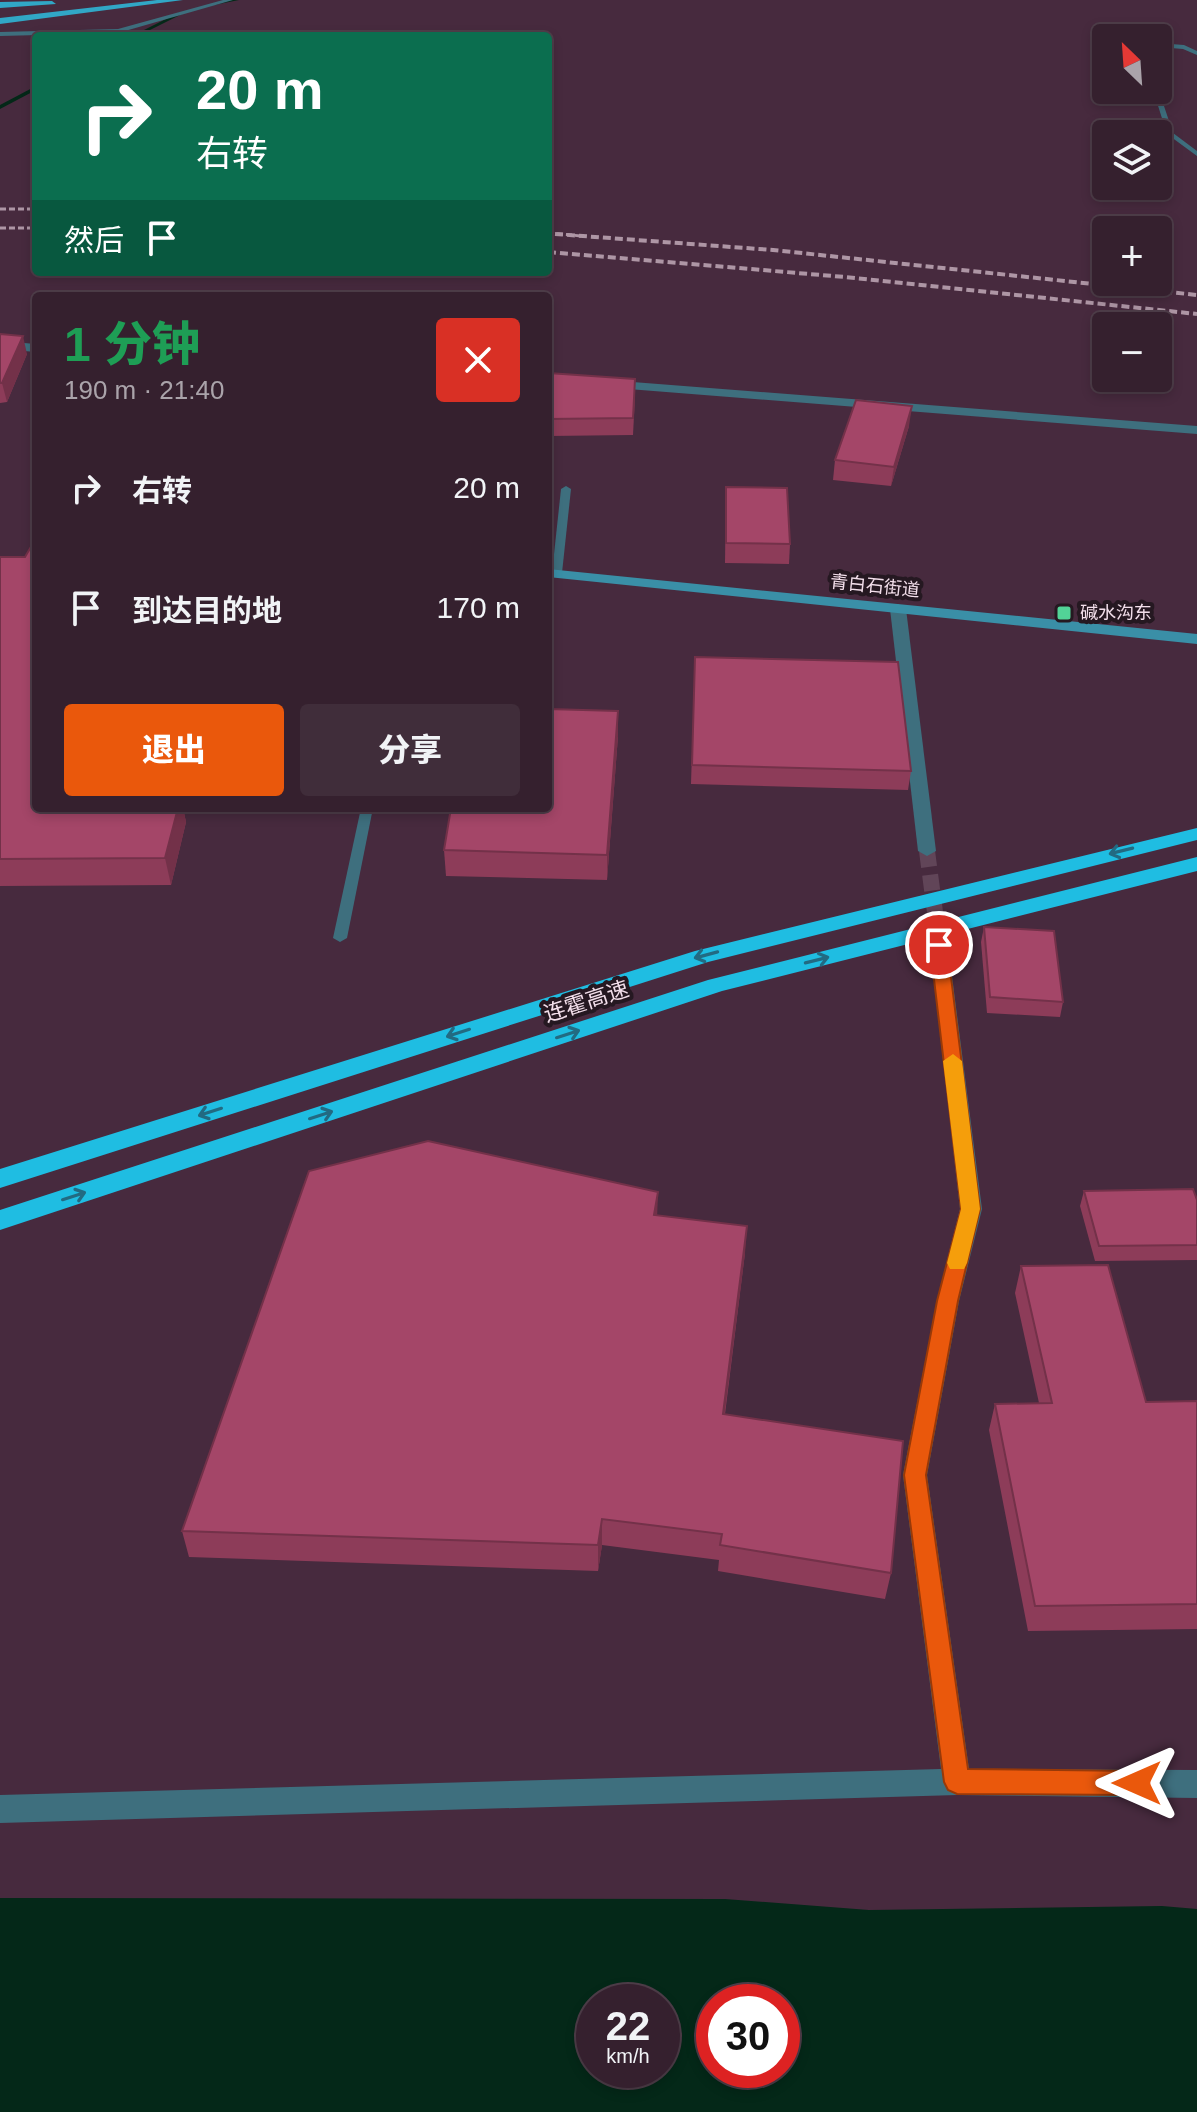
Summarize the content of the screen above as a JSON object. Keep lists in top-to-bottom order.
{
  "streets": {
    "highway": ["连霍高速"],
    "street": ["青白石街道"]
  },
  "places": {
    "transit": ["碱水沟东"]
  },
  "north": "top left",
  "page": {
    "map_buttons": ["+", "−"],
    "turn": ["20 m", "右转"],
    "then": "然后",
    "heading": ["1 分钟", "190 m · 21:40"],
    "list": [
      {
        "name": "右转",
        "value": "20 m"
      },
      {
        "name": "到达目的地",
        "value": "170 m"
      }
    ],
    "buttons": ["退出", "分享"],
    "speed": "22 km/h",
    "limit": "30"
  }
}
